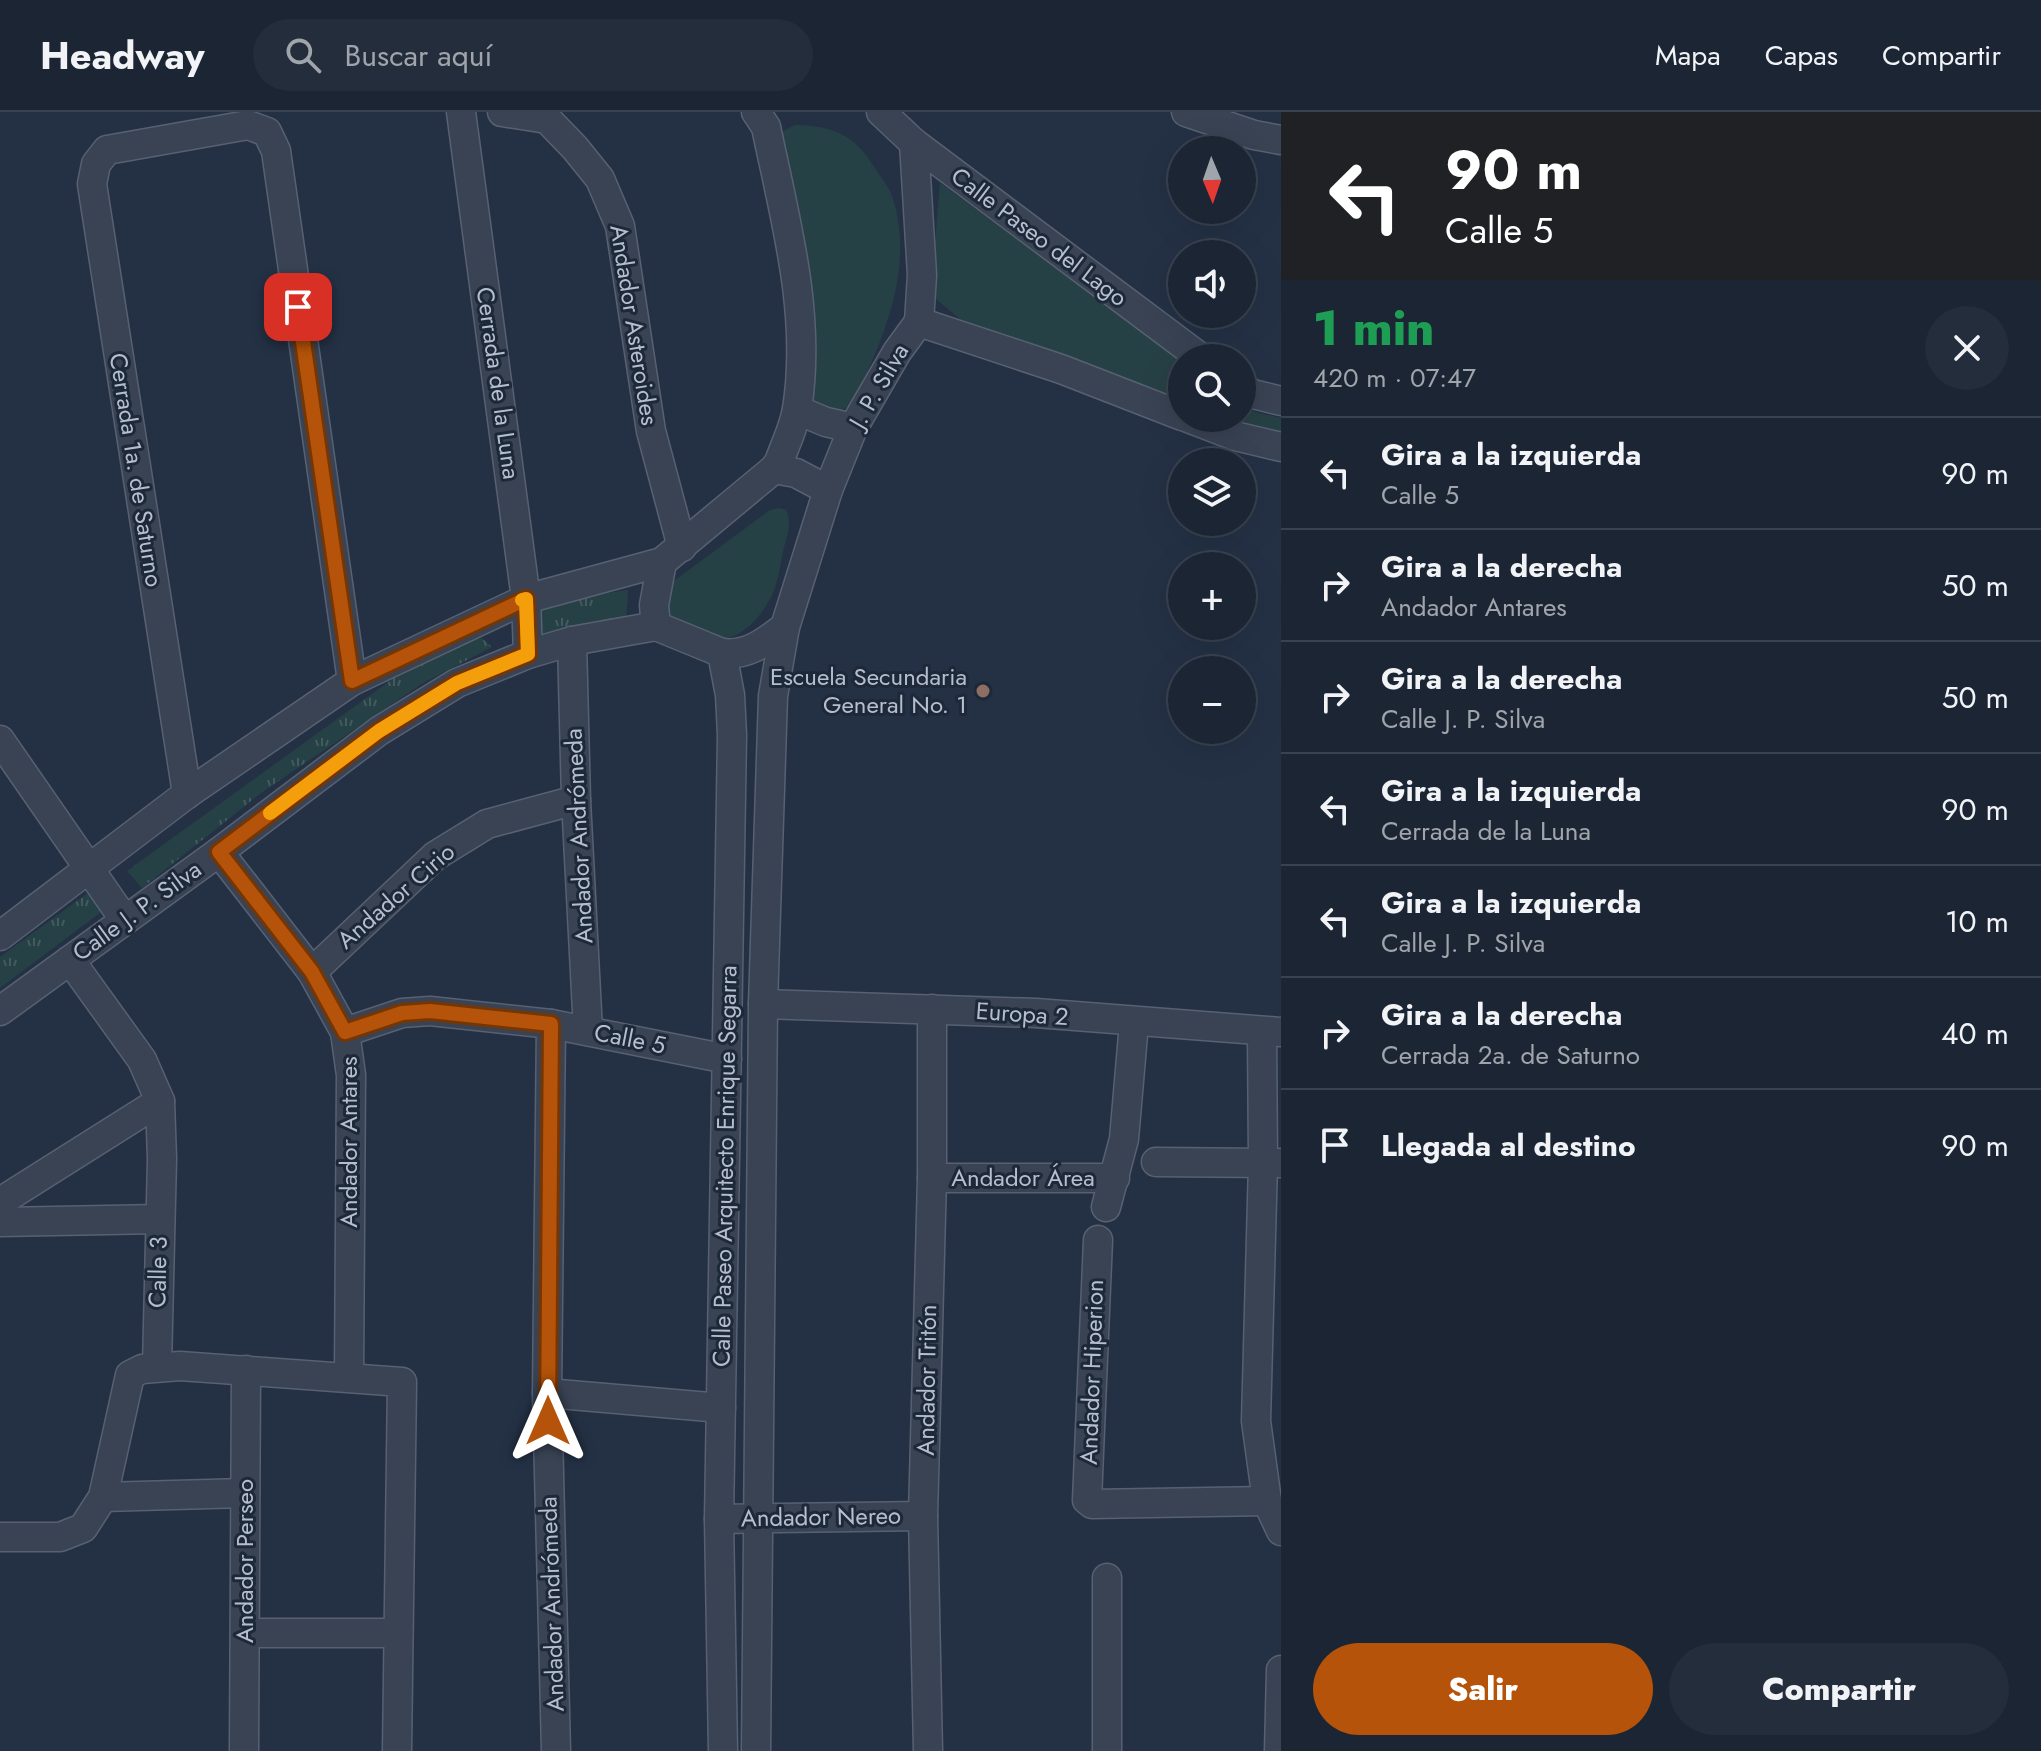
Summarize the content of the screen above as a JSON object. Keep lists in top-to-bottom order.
{
  "streets": {
    "street": [
      "Calle Paseo del Lago",
      "Andador Asteroides",
      "Cerrada de la Luna",
      "J. P. Silva",
      "Cerrada 1a. de Saturno",
      "Andador Andrómeda",
      "Andador Cirio",
      "Calle J. P. Silva",
      "Europa 2",
      "Calle 5",
      "Andador Antares",
      "Calle Paseo Arquitecto Enrique Segarra",
      "Andador Área",
      "Calle 3",
      "Andador Hiperion",
      "Andador Tritón",
      "Andador Nereo",
      "Andador Perseo"
    ]
  },
  "crossings": [
    ["Cerrada de la Luna", "Calle J. P. Silva"],
    ["J. P. Silva", "Calle Paseo Arquitecto Enrique Segarra"],
    ["Andador Andrómeda", "Andador Cirio"],
    ["Andador Andrómeda", "Calle J. P. Silva"],
    ["Andador Andrómeda", "Calle 5"],
    ["Andador Cirio", "Andador Antares"],
    ["Calle J. P. Silva", "Andador Antares"],
    ["Calle J. P. Silva", "Calle 3"],
    ["Europa 2", "Calle Paseo Arquitecto Enrique Segarra"],
    ["Europa 2", "Andador Tritón"],
    ["Calle 5", "Andador Antares"],
    ["Calle 5", "Calle Paseo Arquitecto Enrique Segarra"],
    ["Calle Paseo Arquitecto Enrique Segarra", "Andador Nereo"],
    ["Andador Área", "Andador Tritón"],
    ["Andador Tritón", "Andador Nereo"]
  ],
  "places": ["Escuela Secundaria General No. 1"],
  "north": "bottom",
  "page": {
    "header": "Headway",
    "search": "Buscar aquí",
    "nav": ["Mapa", "Capas", "Compartir"],
    "turn": ["90 m", "Calle 5"],
    "map_buttons": ["+", "−"],
    "heading": ["1 min", "420 m · 07:47"],
    "list": [
      {
        "name": "Gira a la izquierda",
        "note": "Calle 5",
        "value": "90 m"
      },
      {
        "name": "Gira a la derecha",
        "note": "Andador Antares",
        "value": "50 m"
      },
      {
        "name": "Gira a la derecha",
        "note": "Calle J. P. Silva",
        "value": "50 m"
      },
      {
        "name": "Gira a la izquierda",
        "note": "Cerrada de la Luna",
        "value": "90 m"
      },
      {
        "name": "Gira a la izquierda",
        "note": "Calle J. P. Silva",
        "value": "10 m"
      },
      {
        "name": "Gira a la derecha",
        "note": "Cerrada 2a. de Saturno",
        "value": "40 m"
      },
      {
        "name": "Llegada al destino",
        "value": "90 m"
      }
    ],
    "buttons": ["Salir", "Compartir"]
  }
}
